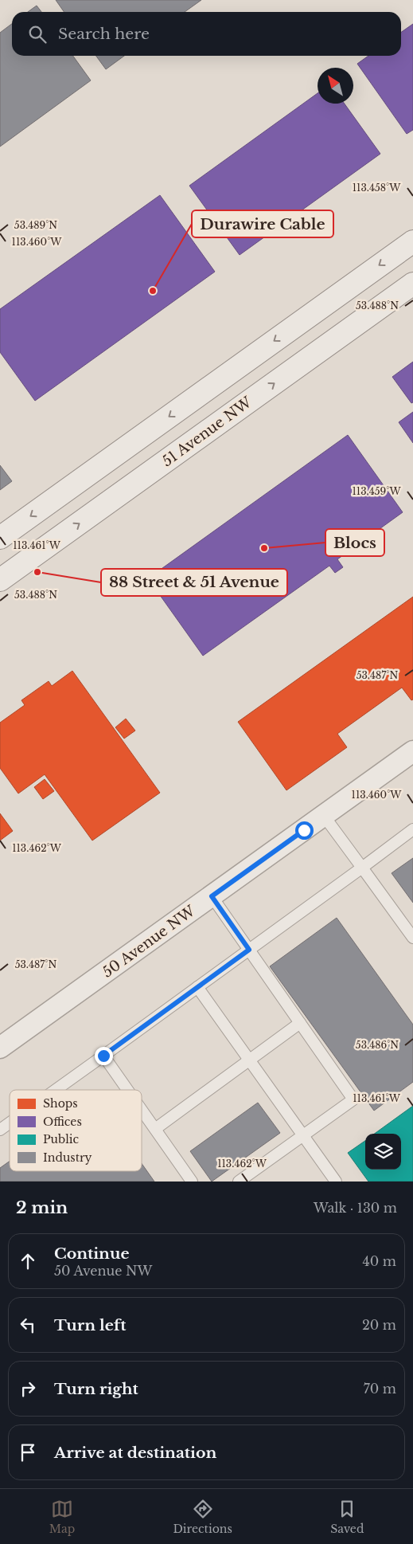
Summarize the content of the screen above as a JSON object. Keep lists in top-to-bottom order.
{
  "streets": {
    "main road": ["51 Avenue NW"],
    "street": ["50 Avenue NW"]
  },
  "places": ["Durawire Cable", "Blocs", "88 Street & 51 Avenue"],
  "legend": [
    "Shops",
    "Offices",
    "Public",
    "Industry"
  ],
  "north": "top left",
  "page": {
    "search": "Search here",
    "heading": ["2 min", "Walk · 130 m"],
    "list": [
      ["Continue", "50 Avenue NW", "40 m"],
      ["Turn left", "20 m"],
      ["Turn right", "70 m"],
      "Arrive at destination"
    ],
    "nav": ["Map", "Directions", "Saved"]
  },
  "coordinates": [
    "113.458°W",
    "53.489°N",
    "113.460°W",
    "53.488°N",
    "113.459°W",
    "113.461°W",
    "53.487°N",
    "113.462°W",
    "53.486°N"
  ]
}
